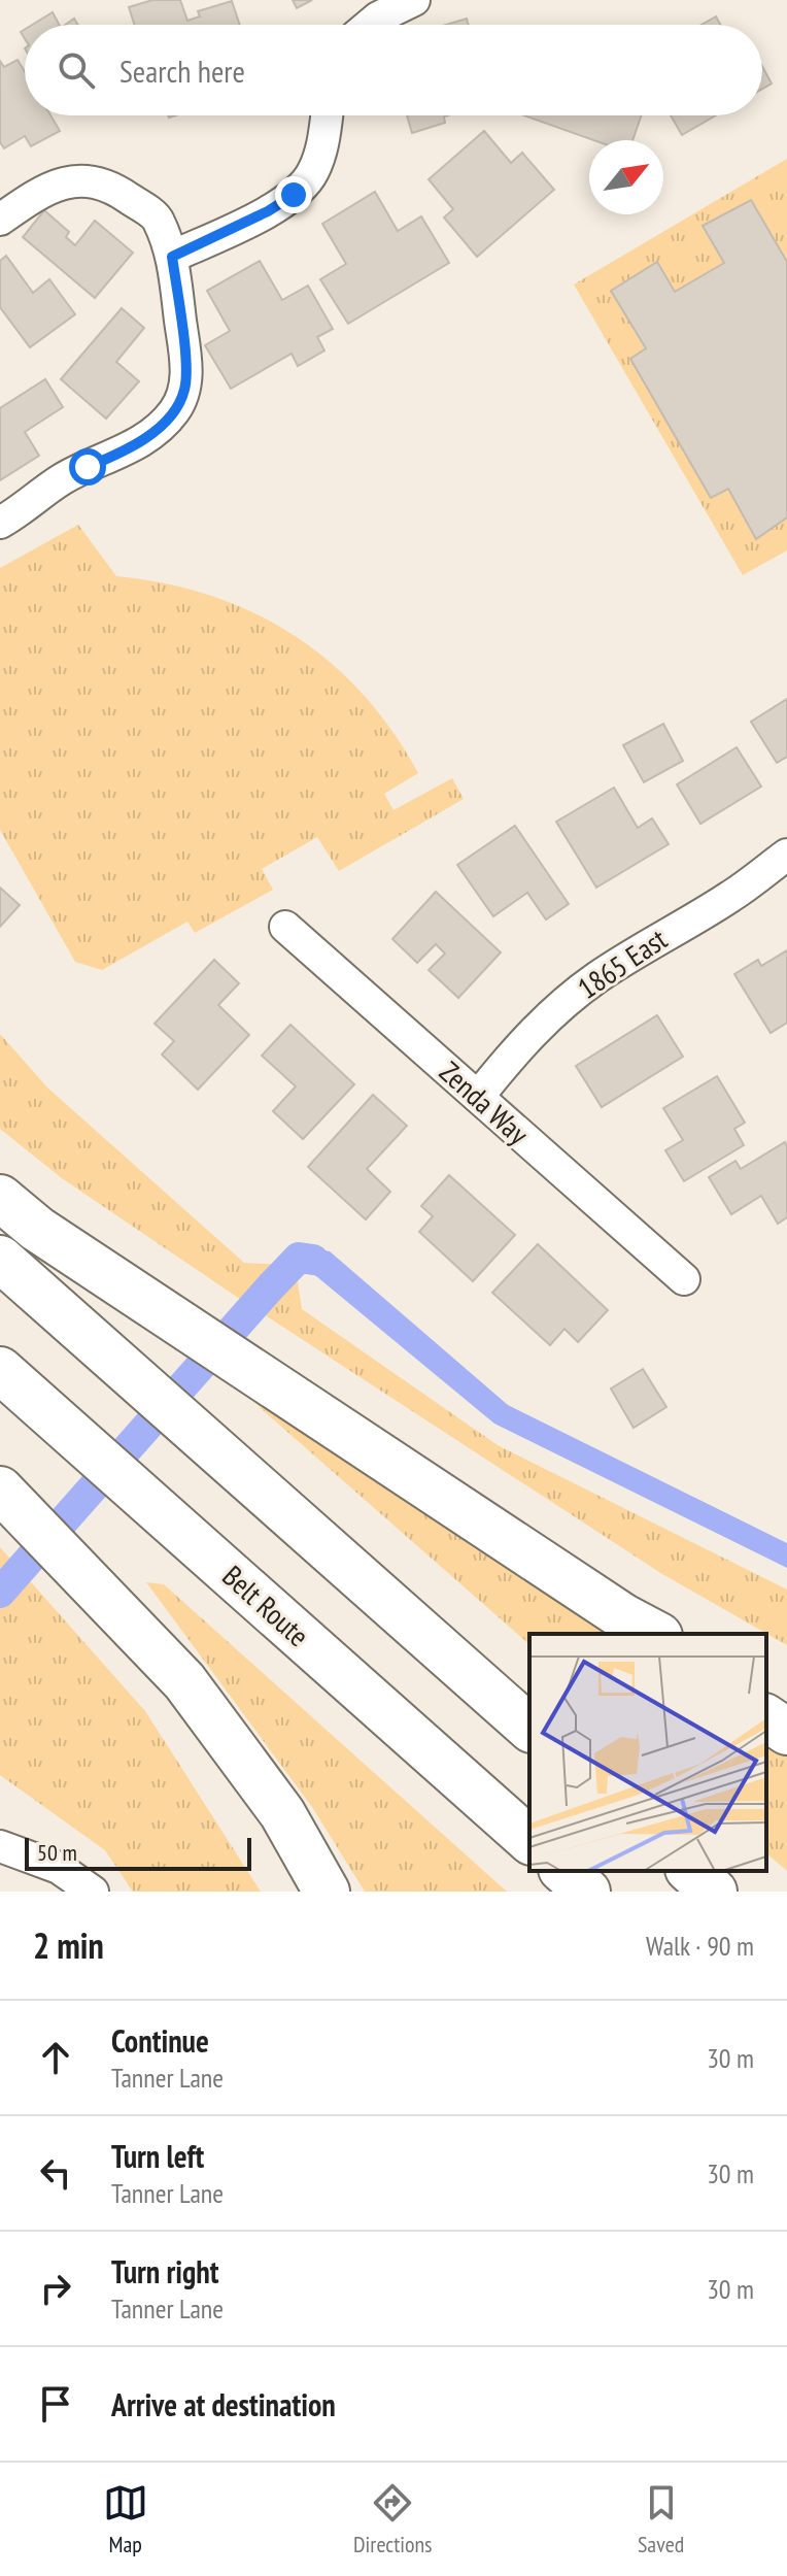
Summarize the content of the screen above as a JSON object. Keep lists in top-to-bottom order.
{
  "streets": {
    "highway": ["Belt Route"],
    "street": ["1865 East", "Zenda Way"]
  },
  "crossings": [
    ["1865 East", "Zenda Way"]
  ],
  "scale_bar": "50 m",
  "north": "top right",
  "page": {
    "search": "Search here",
    "scale": "50 m",
    "heading": ["2 min", "Walk · 90 m"],
    "list": [
      ["Continue", "Tanner Lane", "30 m"],
      ["Turn left", "Tanner Lane", "30 m"],
      ["Turn right", "Tanner Lane", "30 m"],
      "Arrive at destination"
    ],
    "nav": ["Map", "Directions", "Saved"]
  }
}
